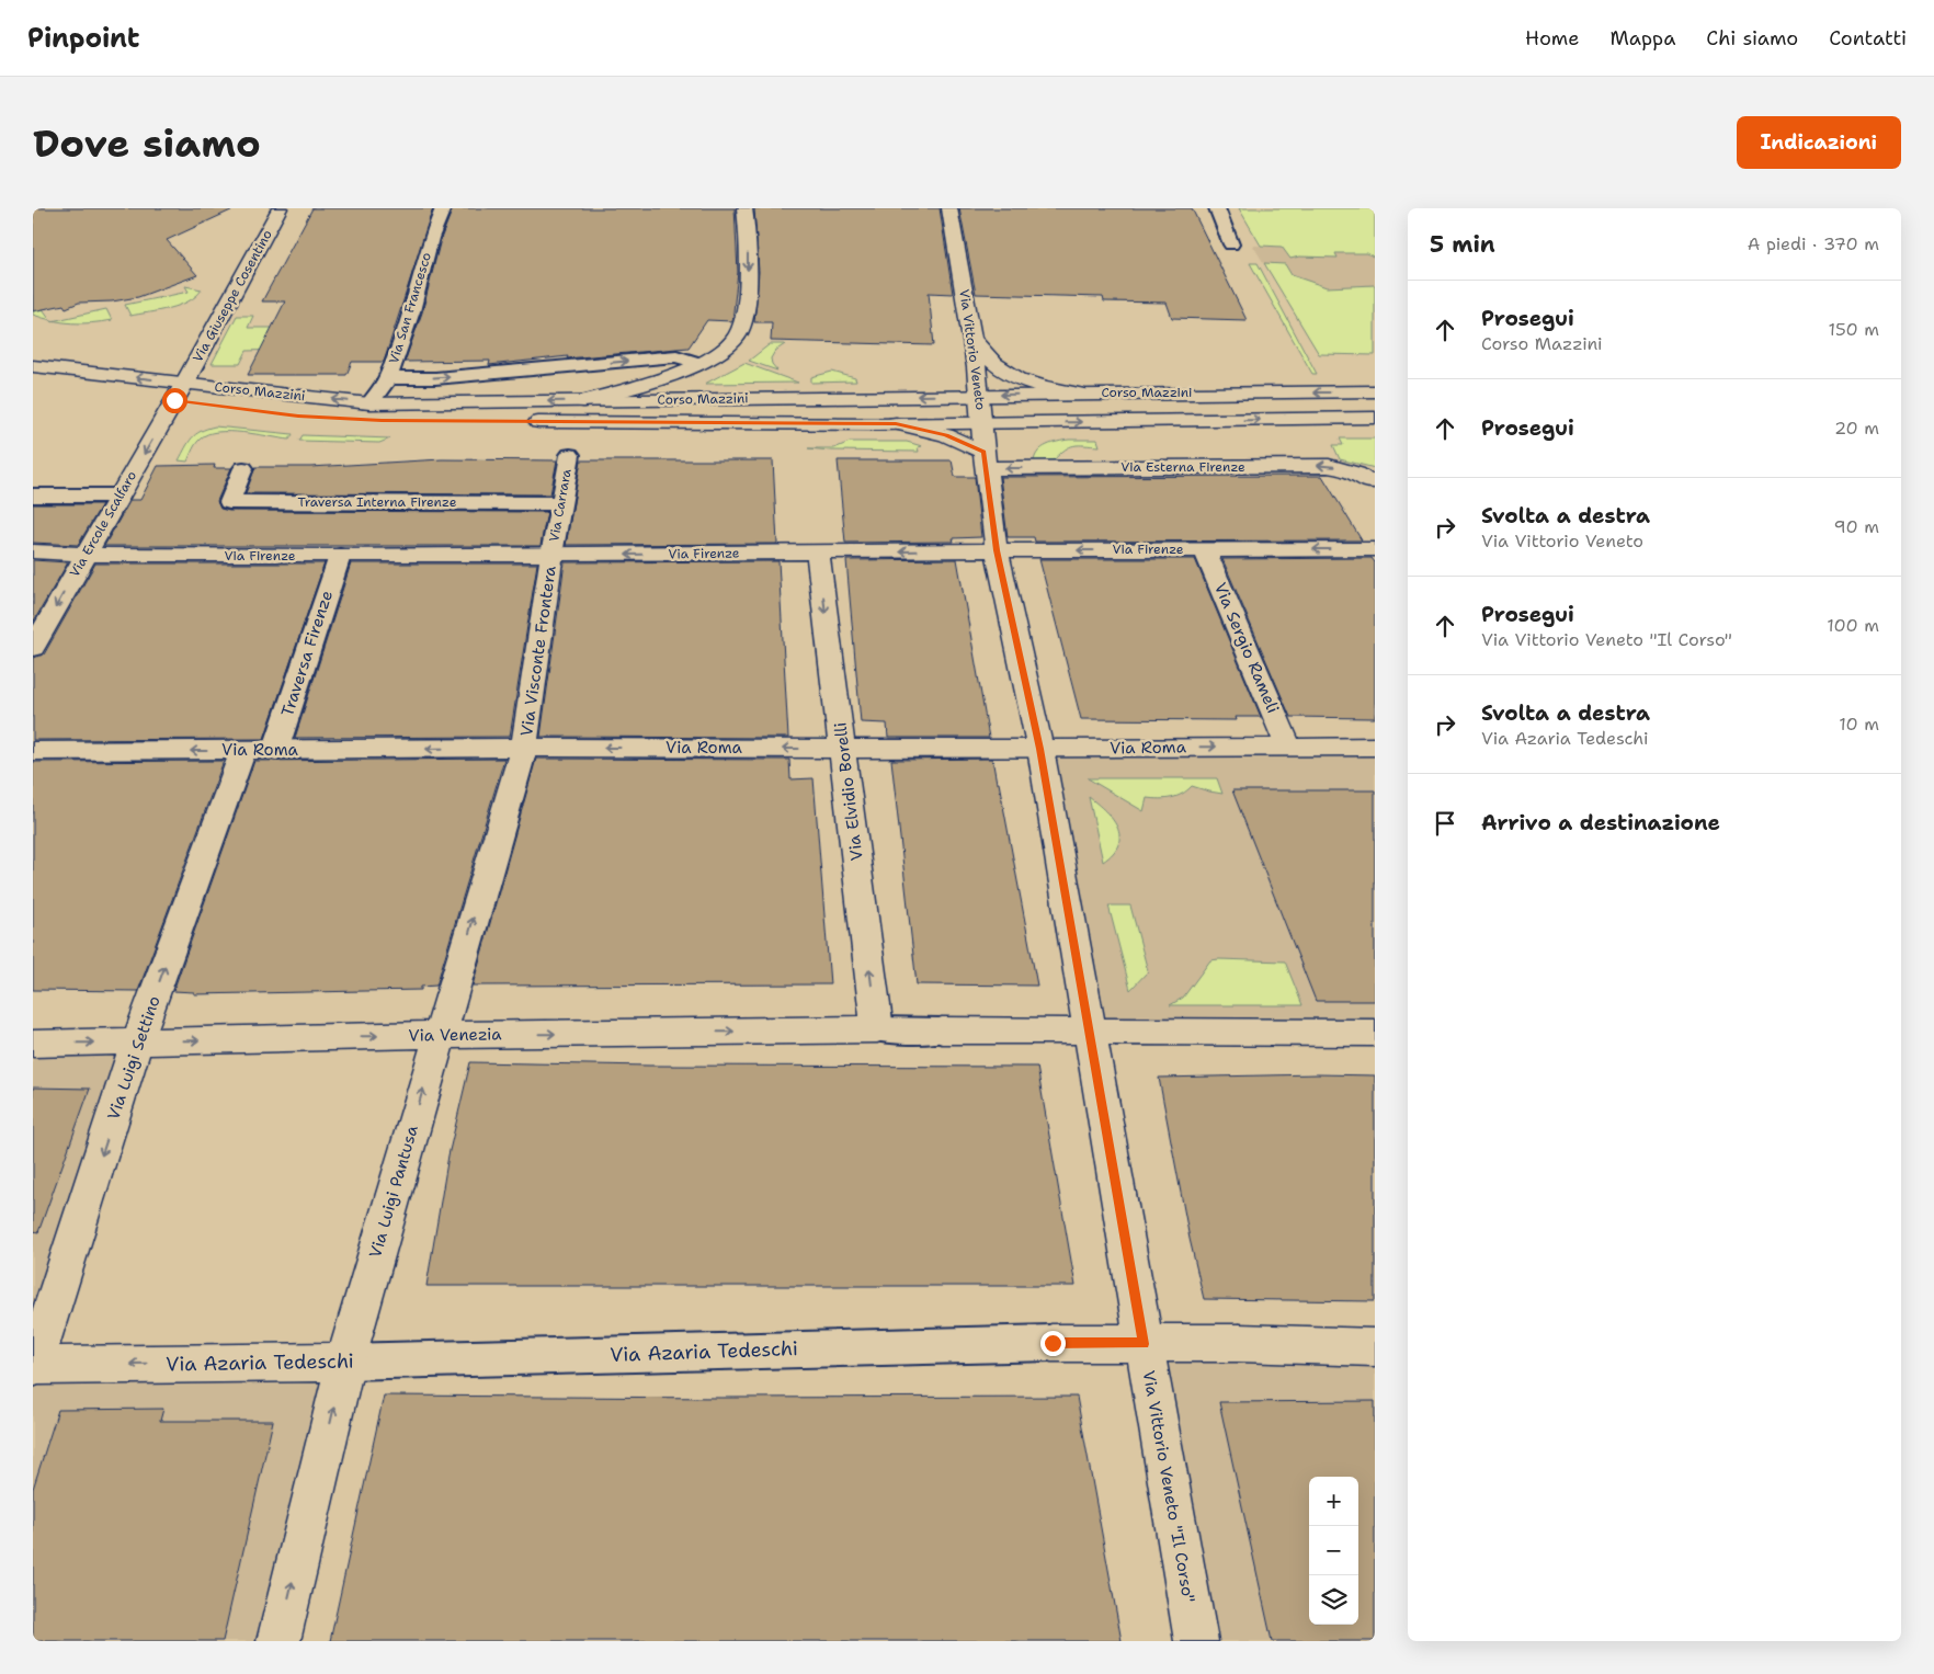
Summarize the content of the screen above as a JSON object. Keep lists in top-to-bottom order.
{
  "streets": {
    "street": [
      "Via Giuseppe Cosentino",
      "Via Vittorio Veneto",
      "Corso Mazzini",
      "Via Esterna Firenze",
      "Via Ercole Scalfaro",
      "Via Firenze",
      "Via Sergio Rameli",
      "Via Visconte Frontera",
      "Via Roma",
      "Via Elvidio Borelli",
      "Via Venezia",
      "Via Luigi Settino",
      "Via Luigi Pantusa",
      "Via Azaria Tedeschi",
      "Via Vittorio Veneto \"Il Corso\""
    ],
    "lane": [
      "Via San Francesco",
      "Traversa Interna Firenze",
      "Via Carrara",
      "Traversa Firenze"
    ]
  },
  "crossings": [
    ["Via Giuseppe Cosentino", "Corso Mazzini"],
    ["Via Giuseppe Cosentino", "Via Ercole Scalfaro"],
    ["Via San Francesco", "Corso Mazzini"],
    ["Via Vittorio Veneto", "Corso Mazzini"],
    ["Via Vittorio Veneto", "Via Esterna Firenze"],
    ["Via Vittorio Veneto", "Via Firenze"],
    ["Via Vittorio Veneto", "Via Roma"],
    ["Via Vittorio Veneto", "Via Vittorio Veneto \"Il Corso\""],
    ["Corso Mazzini", "Via Ercole Scalfaro"],
    ["Traversa Interna Firenze", "Via Carrara"],
    ["Via Carrara", "Via Firenze"],
    ["Via Carrara", "Via Visconte Frontera"],
    ["Via Ercole Scalfaro", "Via Firenze"],
    ["Via Firenze", "Via Sergio Rameli"],
    ["Via Firenze", "Via Visconte Frontera"],
    ["Via Firenze", "Traversa Firenze"],
    ["Via Firenze", "Via Elvidio Borelli"],
    ["Via Sergio Rameli", "Via Roma"],
    ["Via Visconte Frontera", "Via Roma"],
    ["Via Visconte Frontera", "Via Luigi Pantusa"],
    ["Traversa Firenze", "Via Roma"],
    ["Via Roma", "Via Elvidio Borelli"],
    ["Via Roma", "Via Luigi Settino"],
    ["Via Roma", "Via Luigi Pantusa"],
    ["Via Roma", "Via Vittorio Veneto \"Il Corso\""],
    ["Via Elvidio Borelli", "Via Venezia"],
    ["Via Venezia", "Via Luigi Settino"],
    ["Via Venezia", "Via Luigi Pantusa"],
    ["Via Luigi Settino", "Via Azaria Tedeschi"],
    ["Via Luigi Pantusa", "Via Azaria Tedeschi"],
    ["Via Azaria Tedeschi", "Via Vittorio Veneto \"Il Corso\""]
  ],
  "one_way": [
    "Via Esterna Firenze",
    "Via Ercole Scalfaro",
    "Via Firenze",
    "Via Venezia",
    "Via Luigi Pantusa"
  ],
  "page": {
    "header": "Pinpoint",
    "nav": [
      "Home",
      "Mappa",
      "Chi siamo",
      "Contatti"
    ],
    "buttons": "Indicazioni",
    "title": "Dove siamo",
    "heading": ["5 min", "A piedi · 370 m"],
    "list": [
      ["Prosegui", "Corso Mazzini", "150 m"],
      ["Prosegui", "20 m"],
      ["Svolta a destra", "Via Vittorio Veneto", "90 m"],
      ["Prosegui", "Via Vittorio Veneto \"Il Corso\"", "100 m"],
      ["Svolta a destra", "Via Azaria Tedeschi", "10 m"],
      "Arrivo a destinazione"
    ],
    "map_buttons": ["+", "−"]
  }
}
